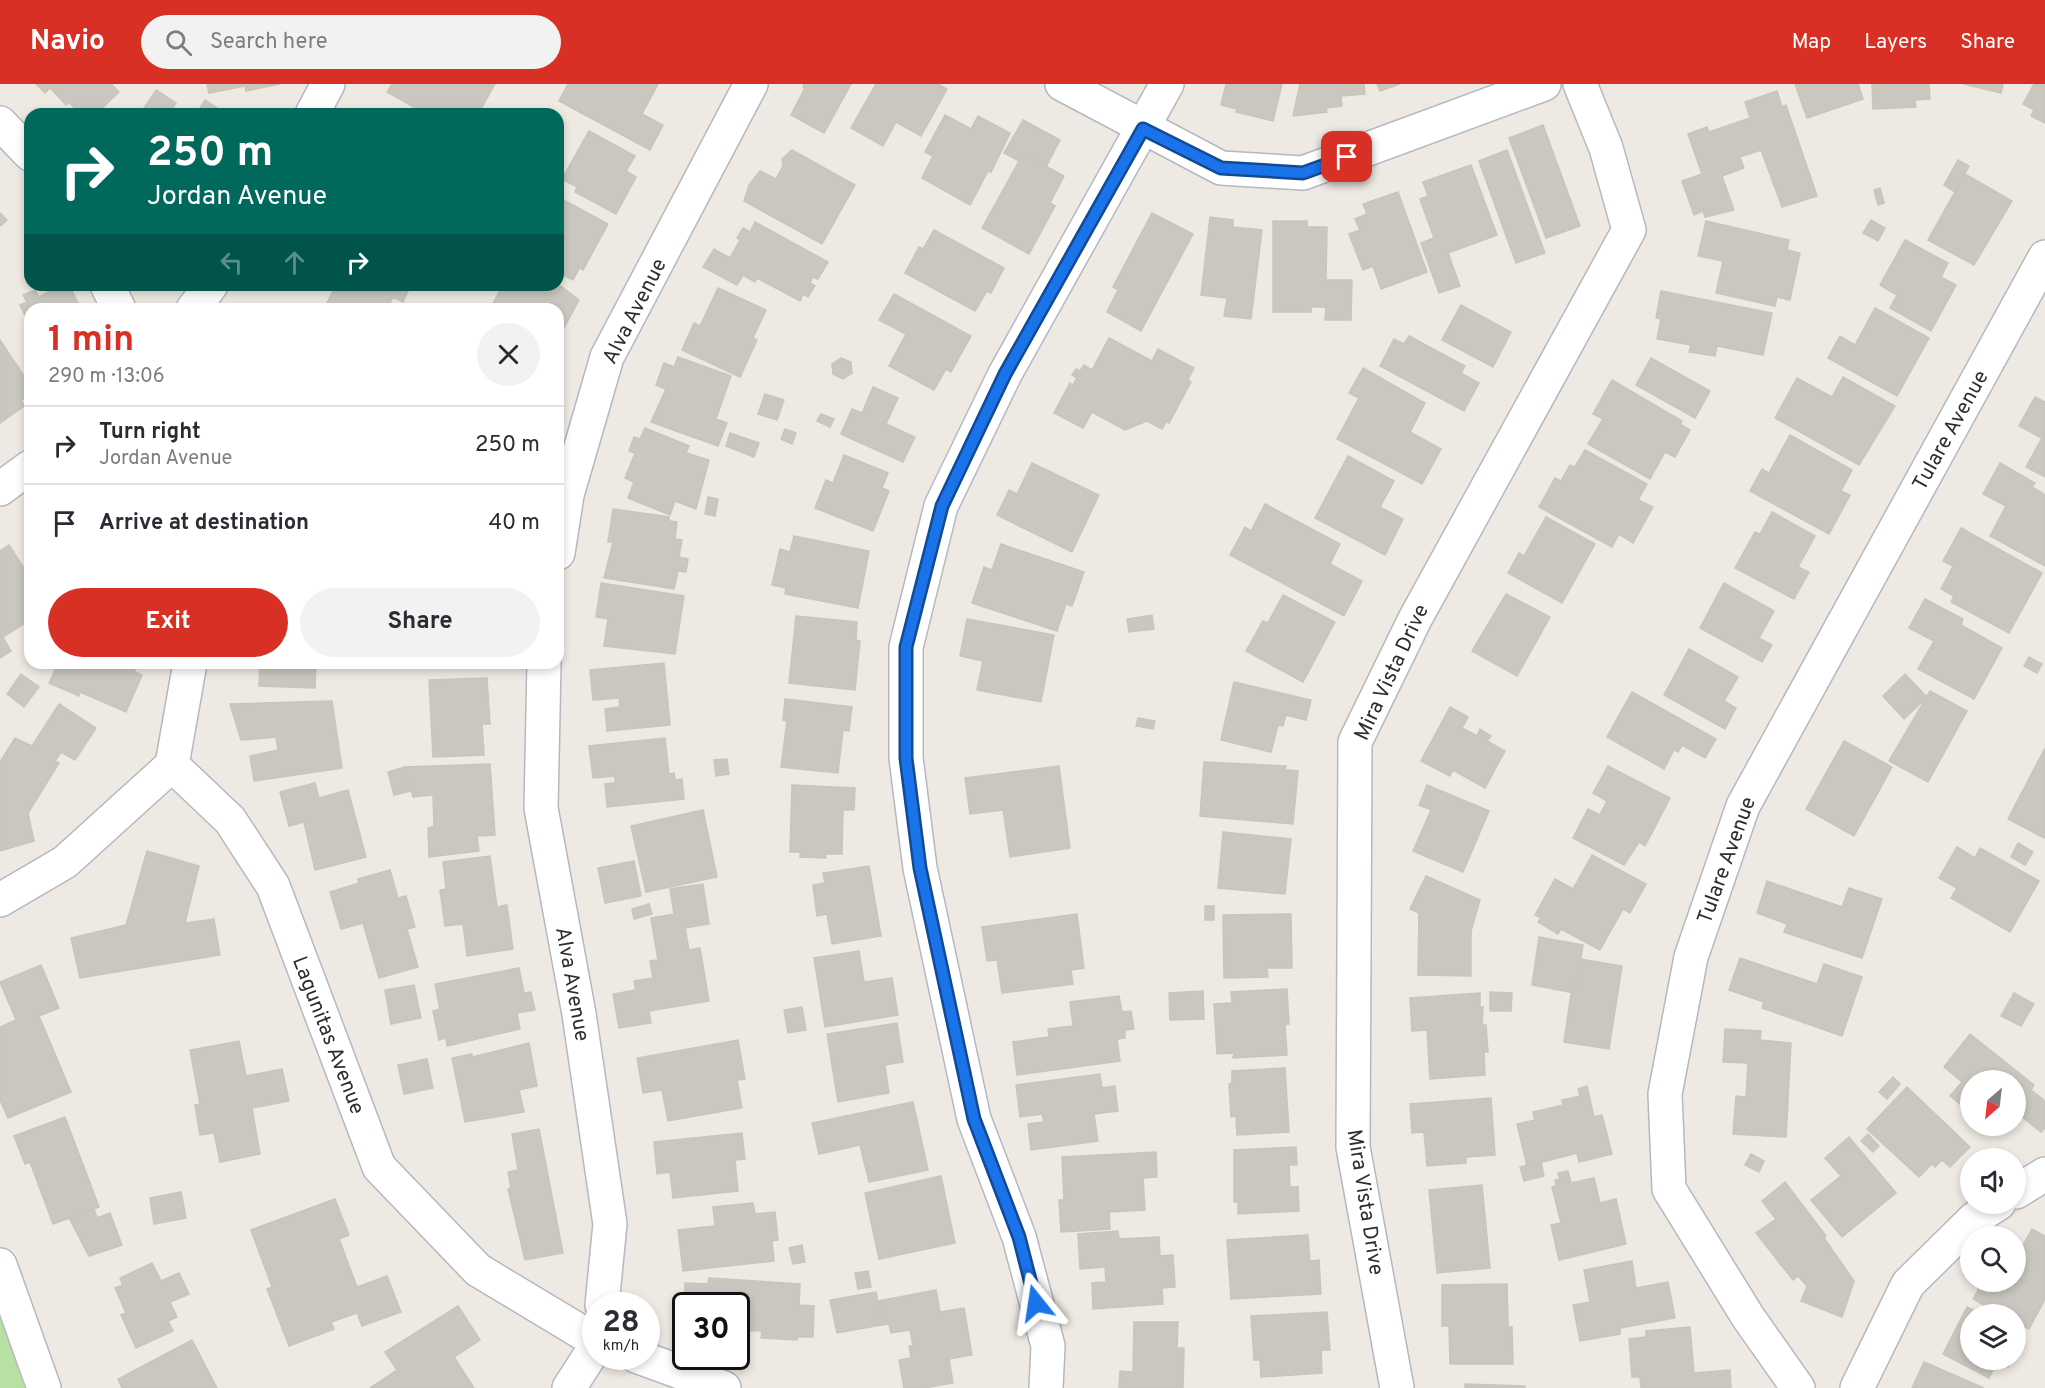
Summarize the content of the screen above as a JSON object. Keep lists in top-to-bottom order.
{
  "streets": {
    "street": [
      "Alva Avenue",
      "Tulare Avenue",
      "Mira Vista Drive",
      "Lagunitas Avenue"
    ]
  },
  "north": "bottom left",
  "page": {
    "header": "Navio",
    "search": "Search here",
    "nav": ["Map", "Layers", "Share"],
    "turn": ["250 m", "Jordan Avenue"],
    "heading": ["1 min", "290 m · 13:06"],
    "list": [
      {
        "name": "Turn right",
        "note": "Jordan Avenue",
        "value": "250 m"
      },
      {
        "name": "Arrive at destination",
        "value": "40 m"
      }
    ],
    "buttons": ["Exit", "Share"],
    "speed": "28 km/h",
    "limit": "30"
  }
}
